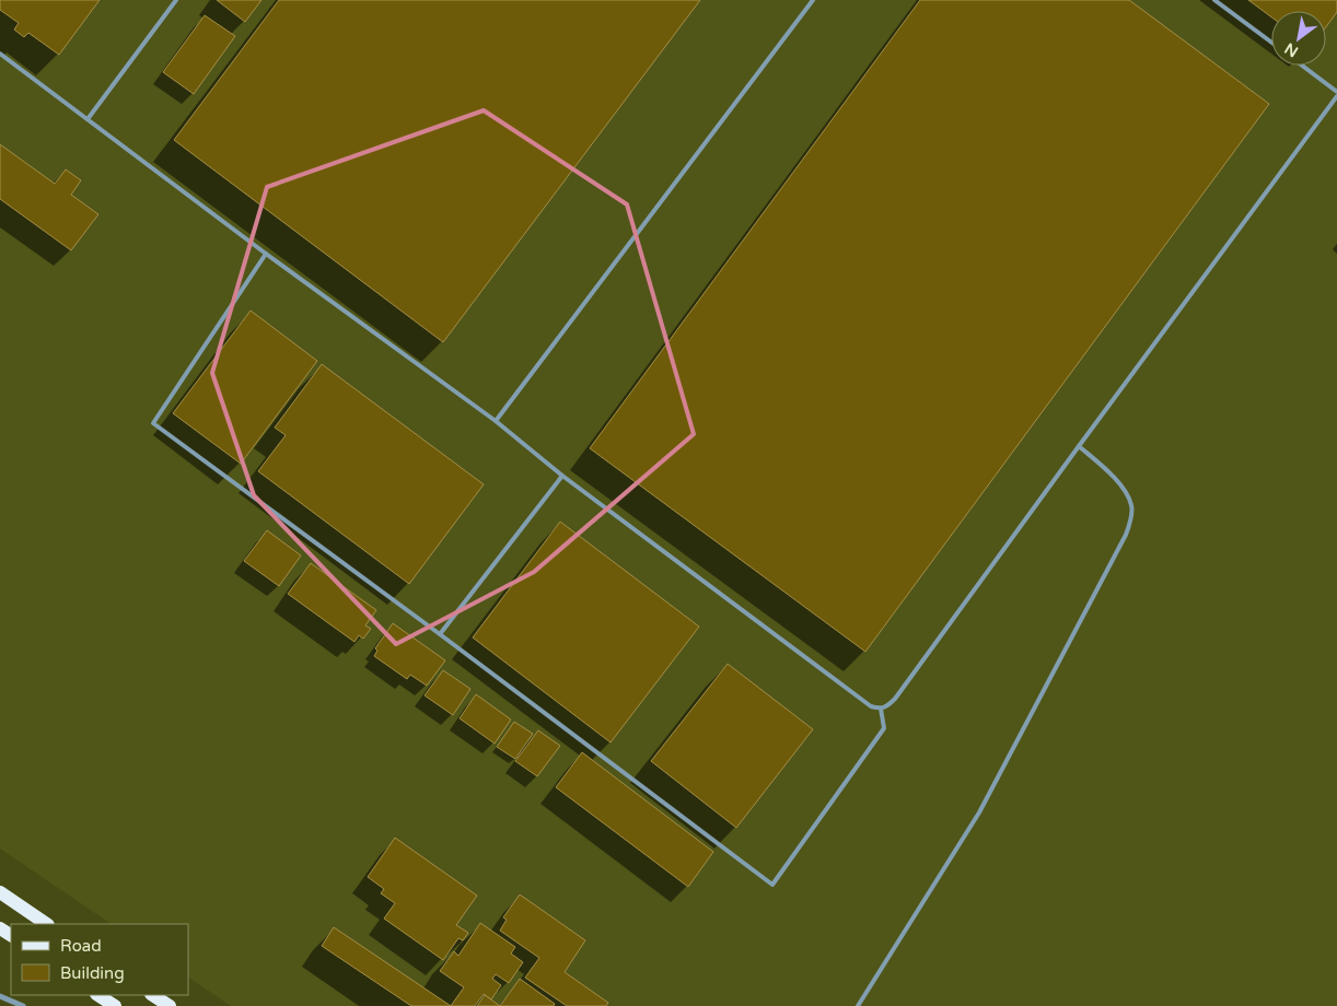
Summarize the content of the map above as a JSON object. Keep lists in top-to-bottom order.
{
  "legend": ["Road", "Building"],
  "north": "bottom left"
}
